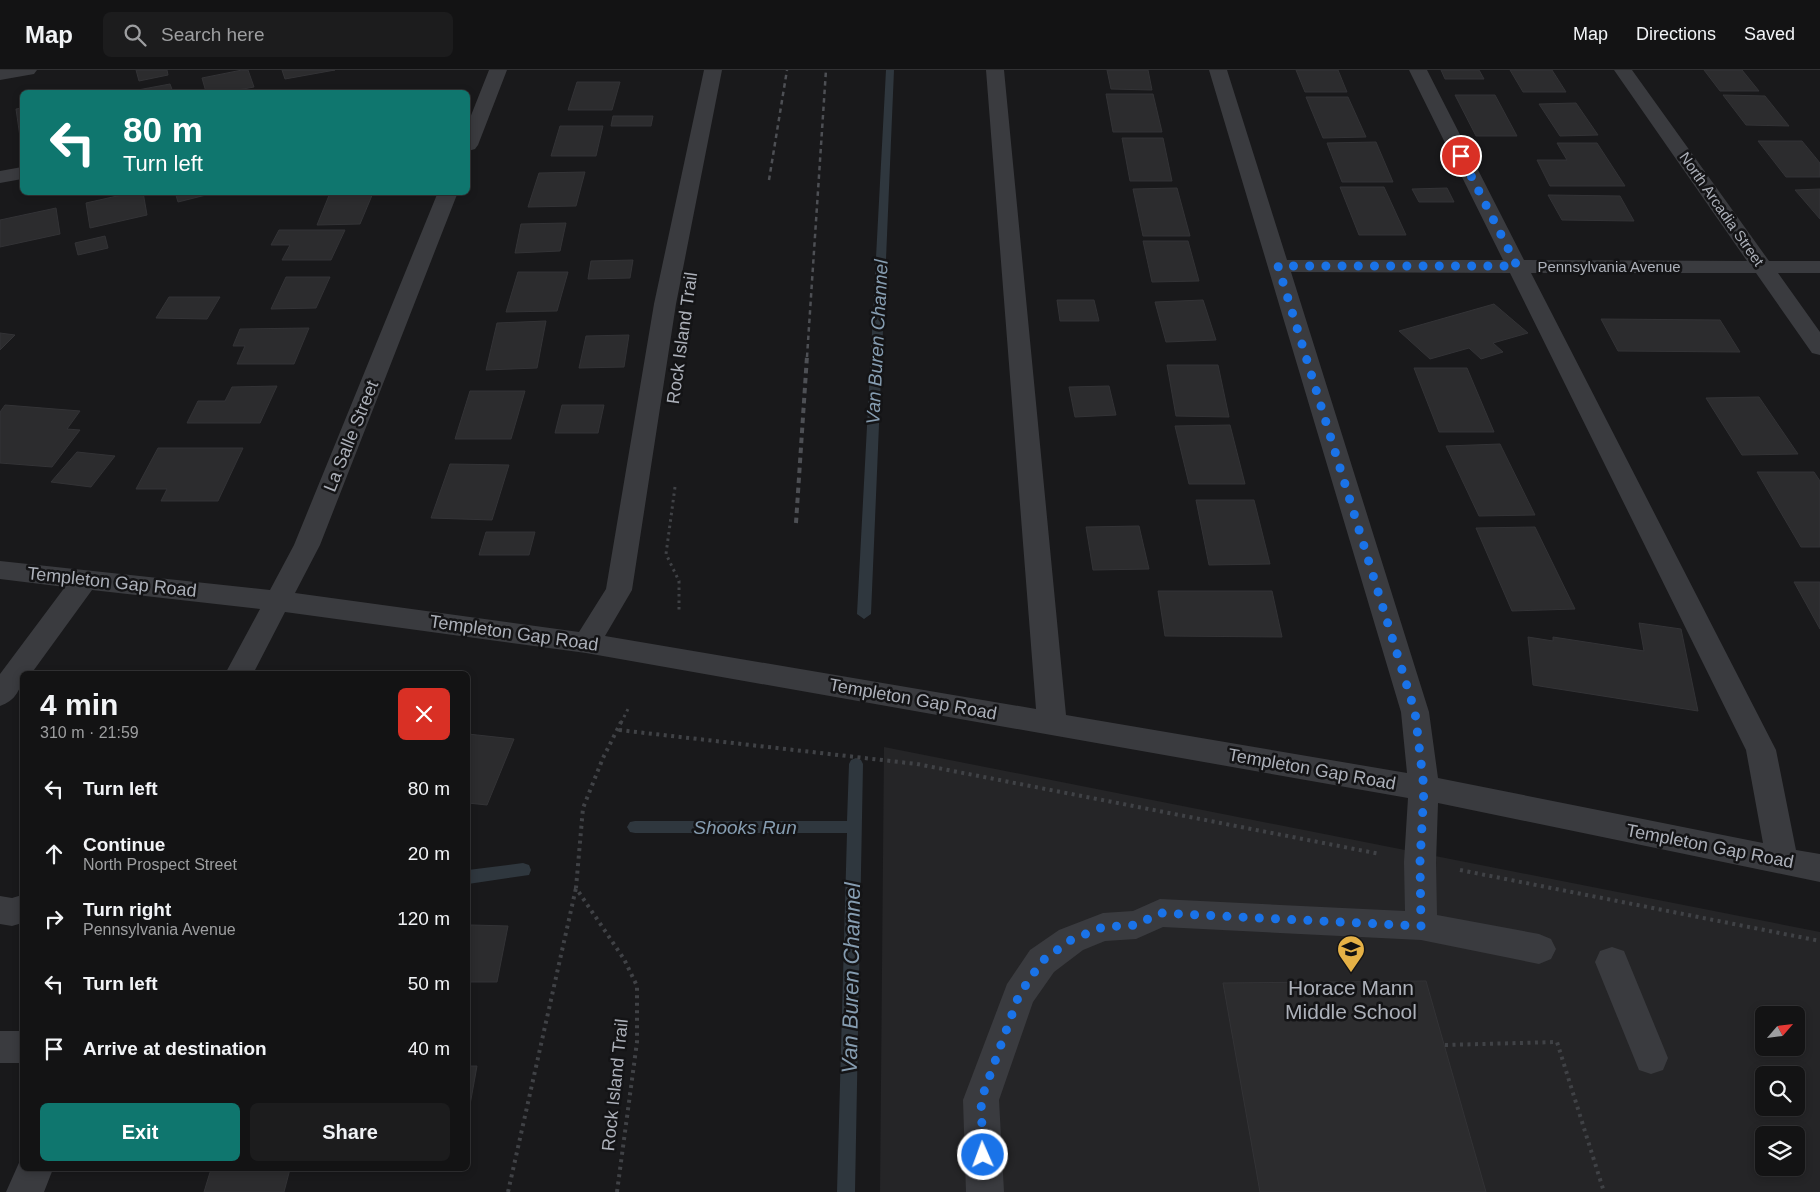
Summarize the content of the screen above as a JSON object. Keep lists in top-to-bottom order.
{
  "streets": {
    "street": [
      "North Arcadia Street",
      "Pennsylvania Avenue",
      "La Salle Street",
      "Templeton Gap Road"
    ],
    "path": ["Rock Island Trail"]
  },
  "crossings": [
    ["North Arcadia Street", "Pennsylvania Avenue"],
    ["La Salle Street", "Templeton Gap Road"]
  ],
  "water": ["Van Buren Channel", "Shooks Run"],
  "places": {
    "school or university": ["Horace Mann Middle School"]
  },
  "north": "top right",
  "page": {
    "header": "Map",
    "search": "Search here",
    "nav": ["Map", "Directions", "Saved"],
    "turn": ["80 m", "Turn left"],
    "heading": ["4 min", "310 m · 21:59"],
    "list": [
      {
        "name": "Turn left",
        "value": "80 m"
      },
      {
        "name": "Continue",
        "note": "North Prospect Street",
        "value": "20 m"
      },
      {
        "name": "Turn right",
        "note": "Pennsylvania Avenue",
        "value": "120 m"
      },
      {
        "name": "Turn left",
        "value": "50 m"
      },
      {
        "name": "Arrive at destination",
        "value": "40 m"
      }
    ],
    "buttons": ["Exit", "Share"]
  }
}
